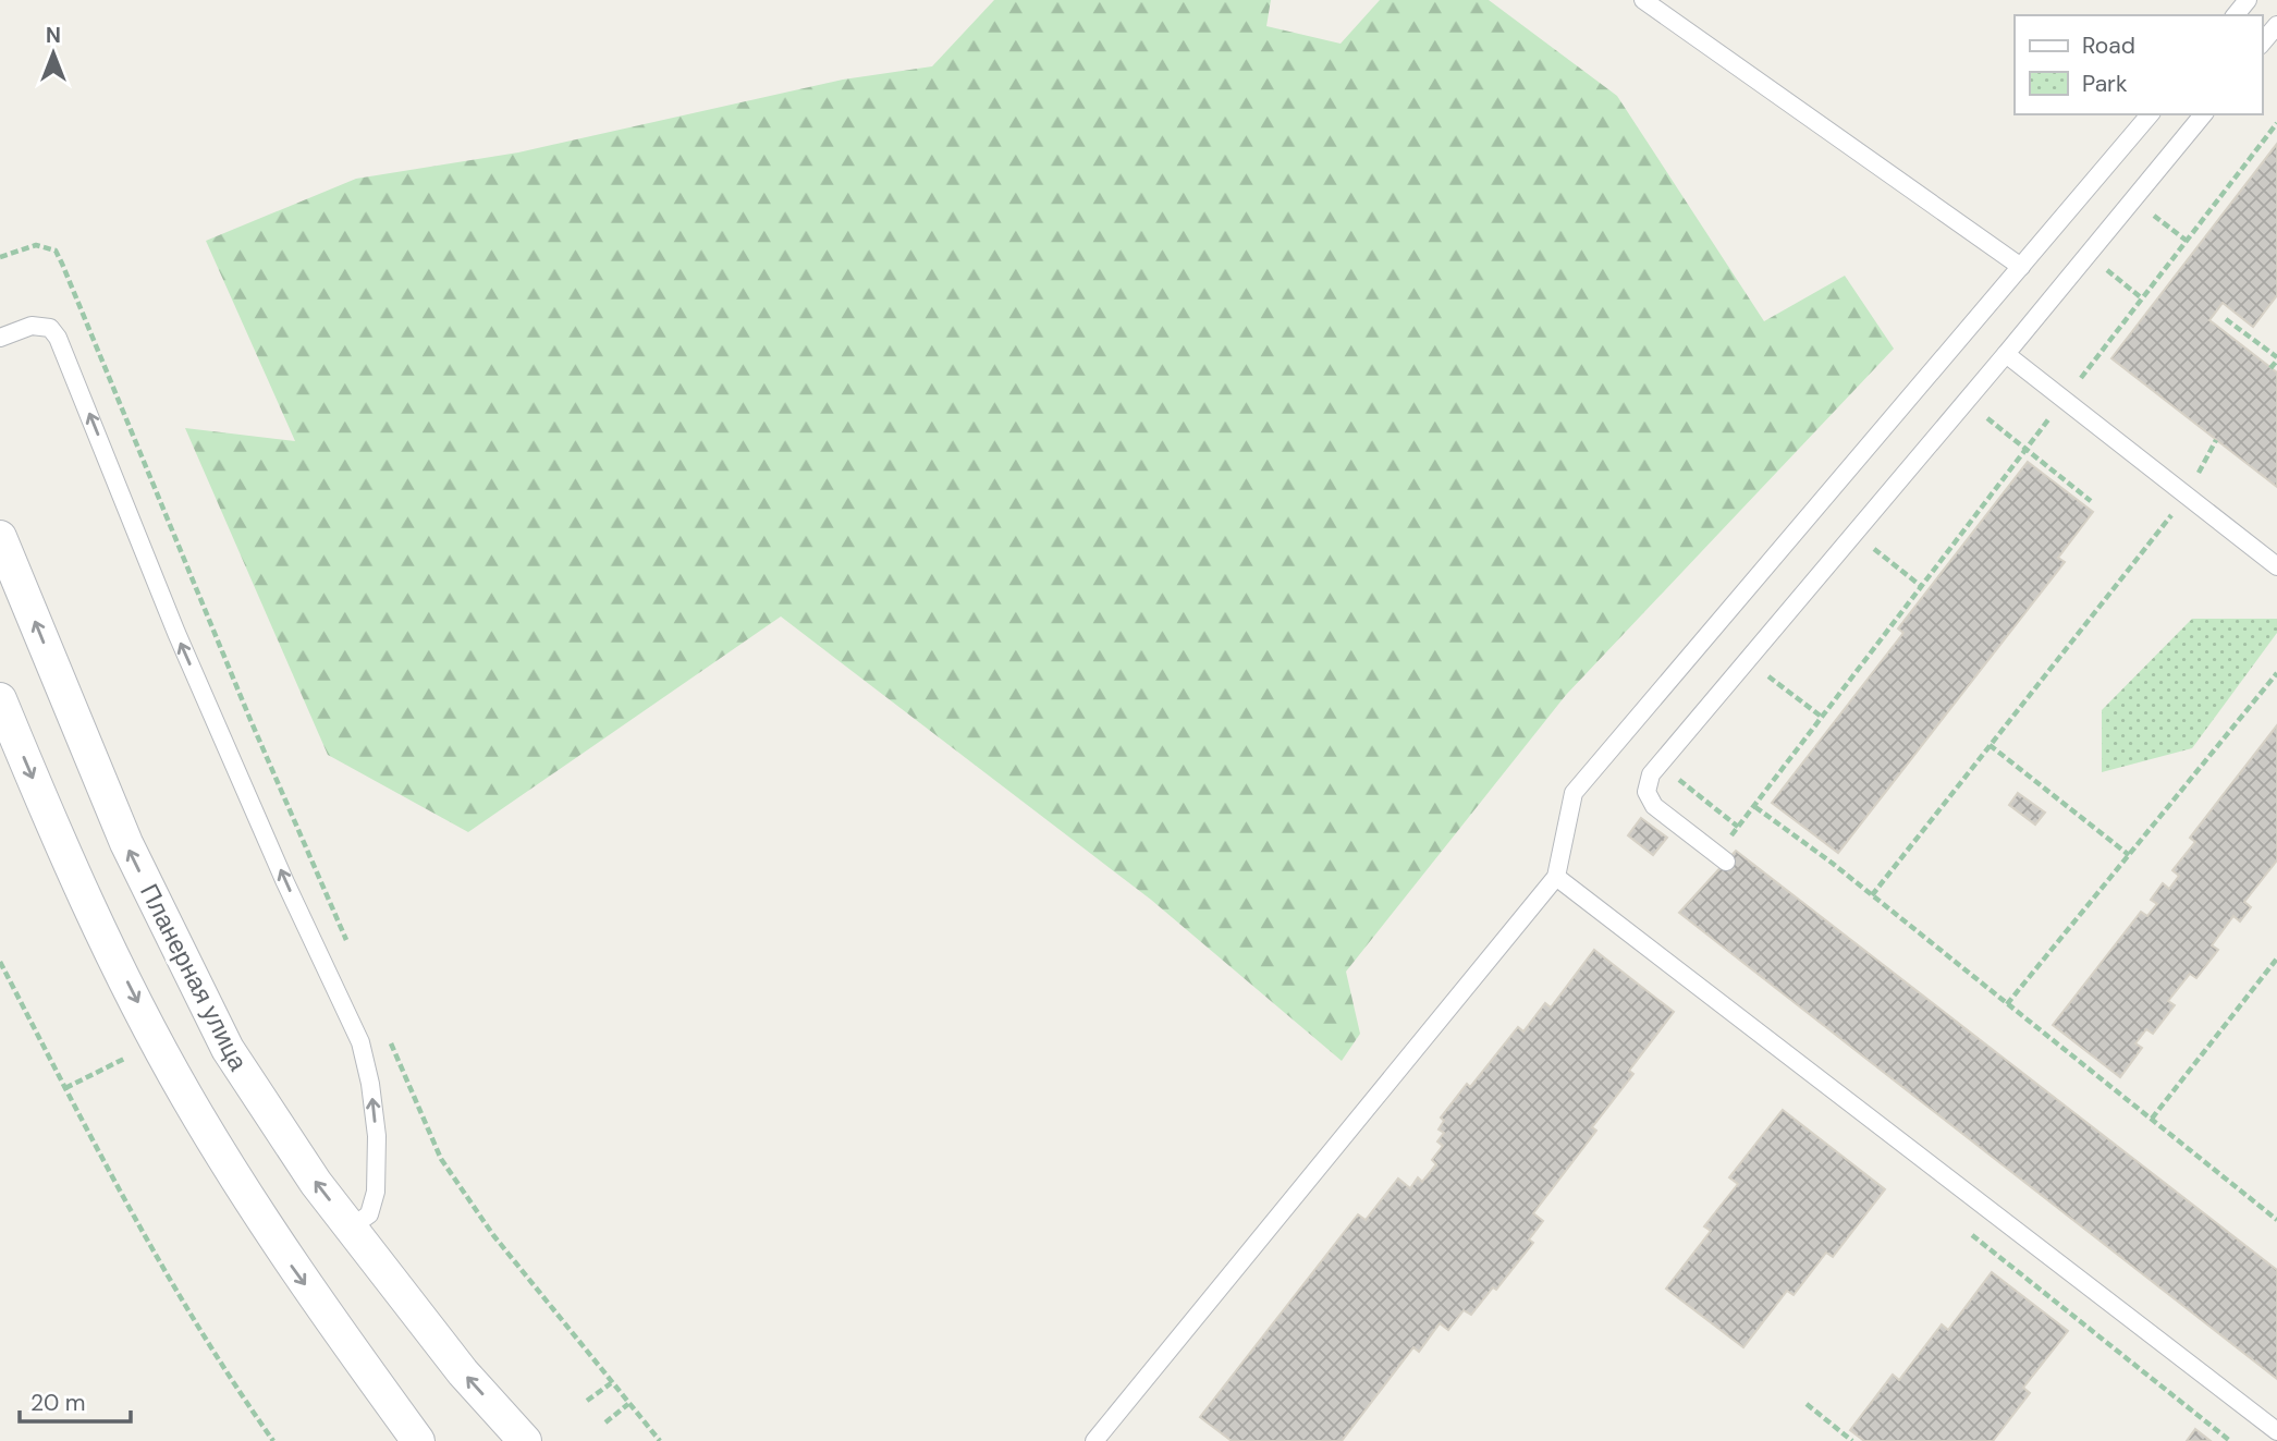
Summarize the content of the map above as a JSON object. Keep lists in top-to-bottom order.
{
  "streets": {
    "street": ["Планерная улица"]
  },
  "legend": ["Road", "Park"],
  "scale_bar": "20 m",
  "north": "top"
}
